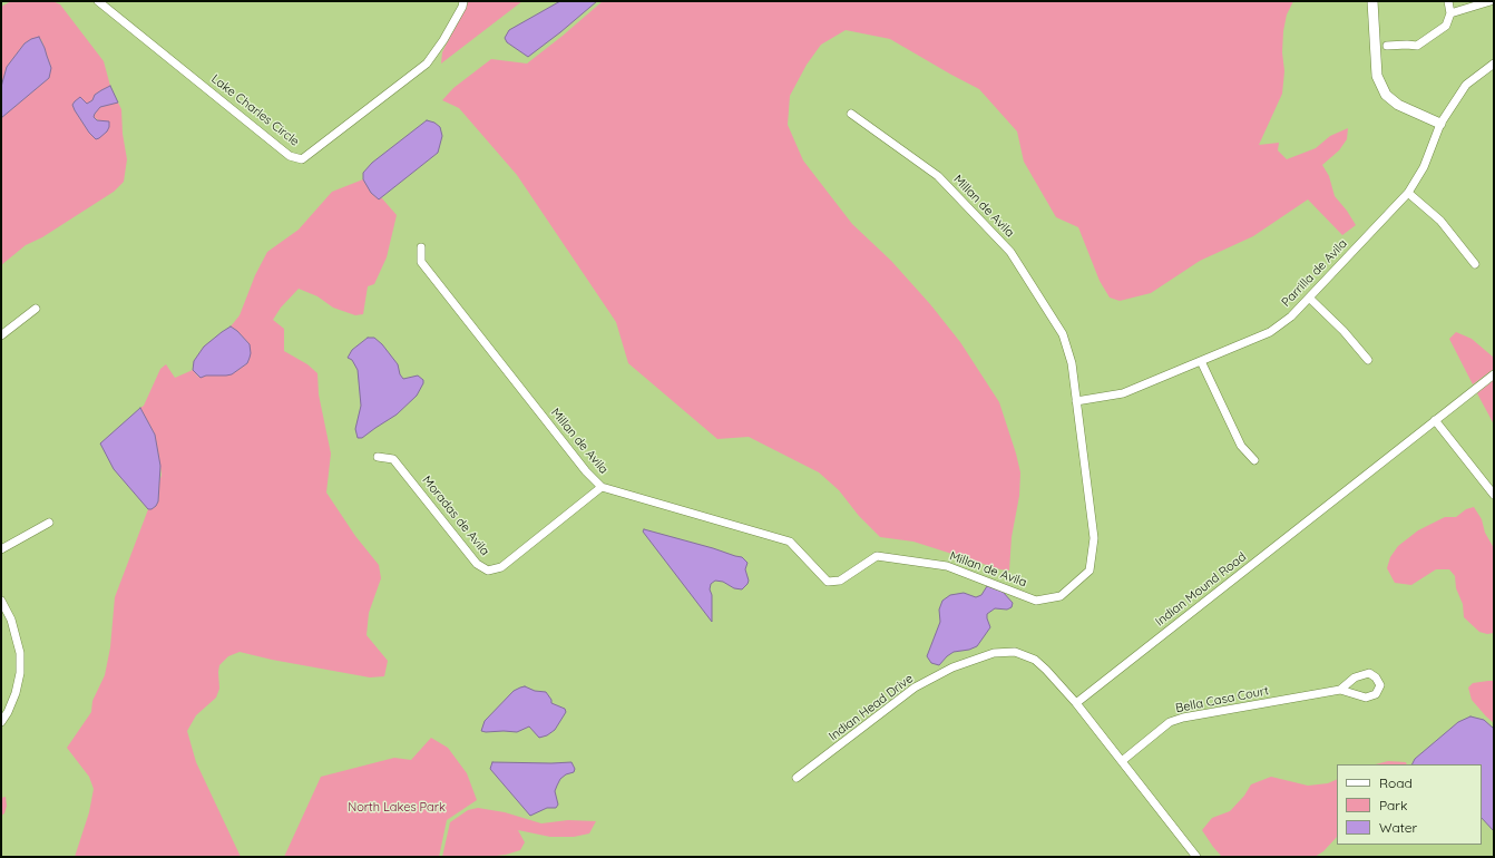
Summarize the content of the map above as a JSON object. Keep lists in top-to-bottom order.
{
  "streets": {
    "street": [
      "Lake Charles Circle",
      "Millan de Avila",
      "Parrilla de Avila",
      "Moradas de Avila",
      "Indian Mound Road",
      "Bella Casa Court",
      "Indian Head Drive"
    ]
  },
  "crossings": [
    ["Millan de Avila", "Parrilla de Avila"],
    ["Millan de Avila", "Moradas de Avila"],
    ["Indian Mound Road", "Indian Head Drive"]
  ],
  "parks": ["North Lakes Park"],
  "legend": ["Road", "Park", "Water"]
}
